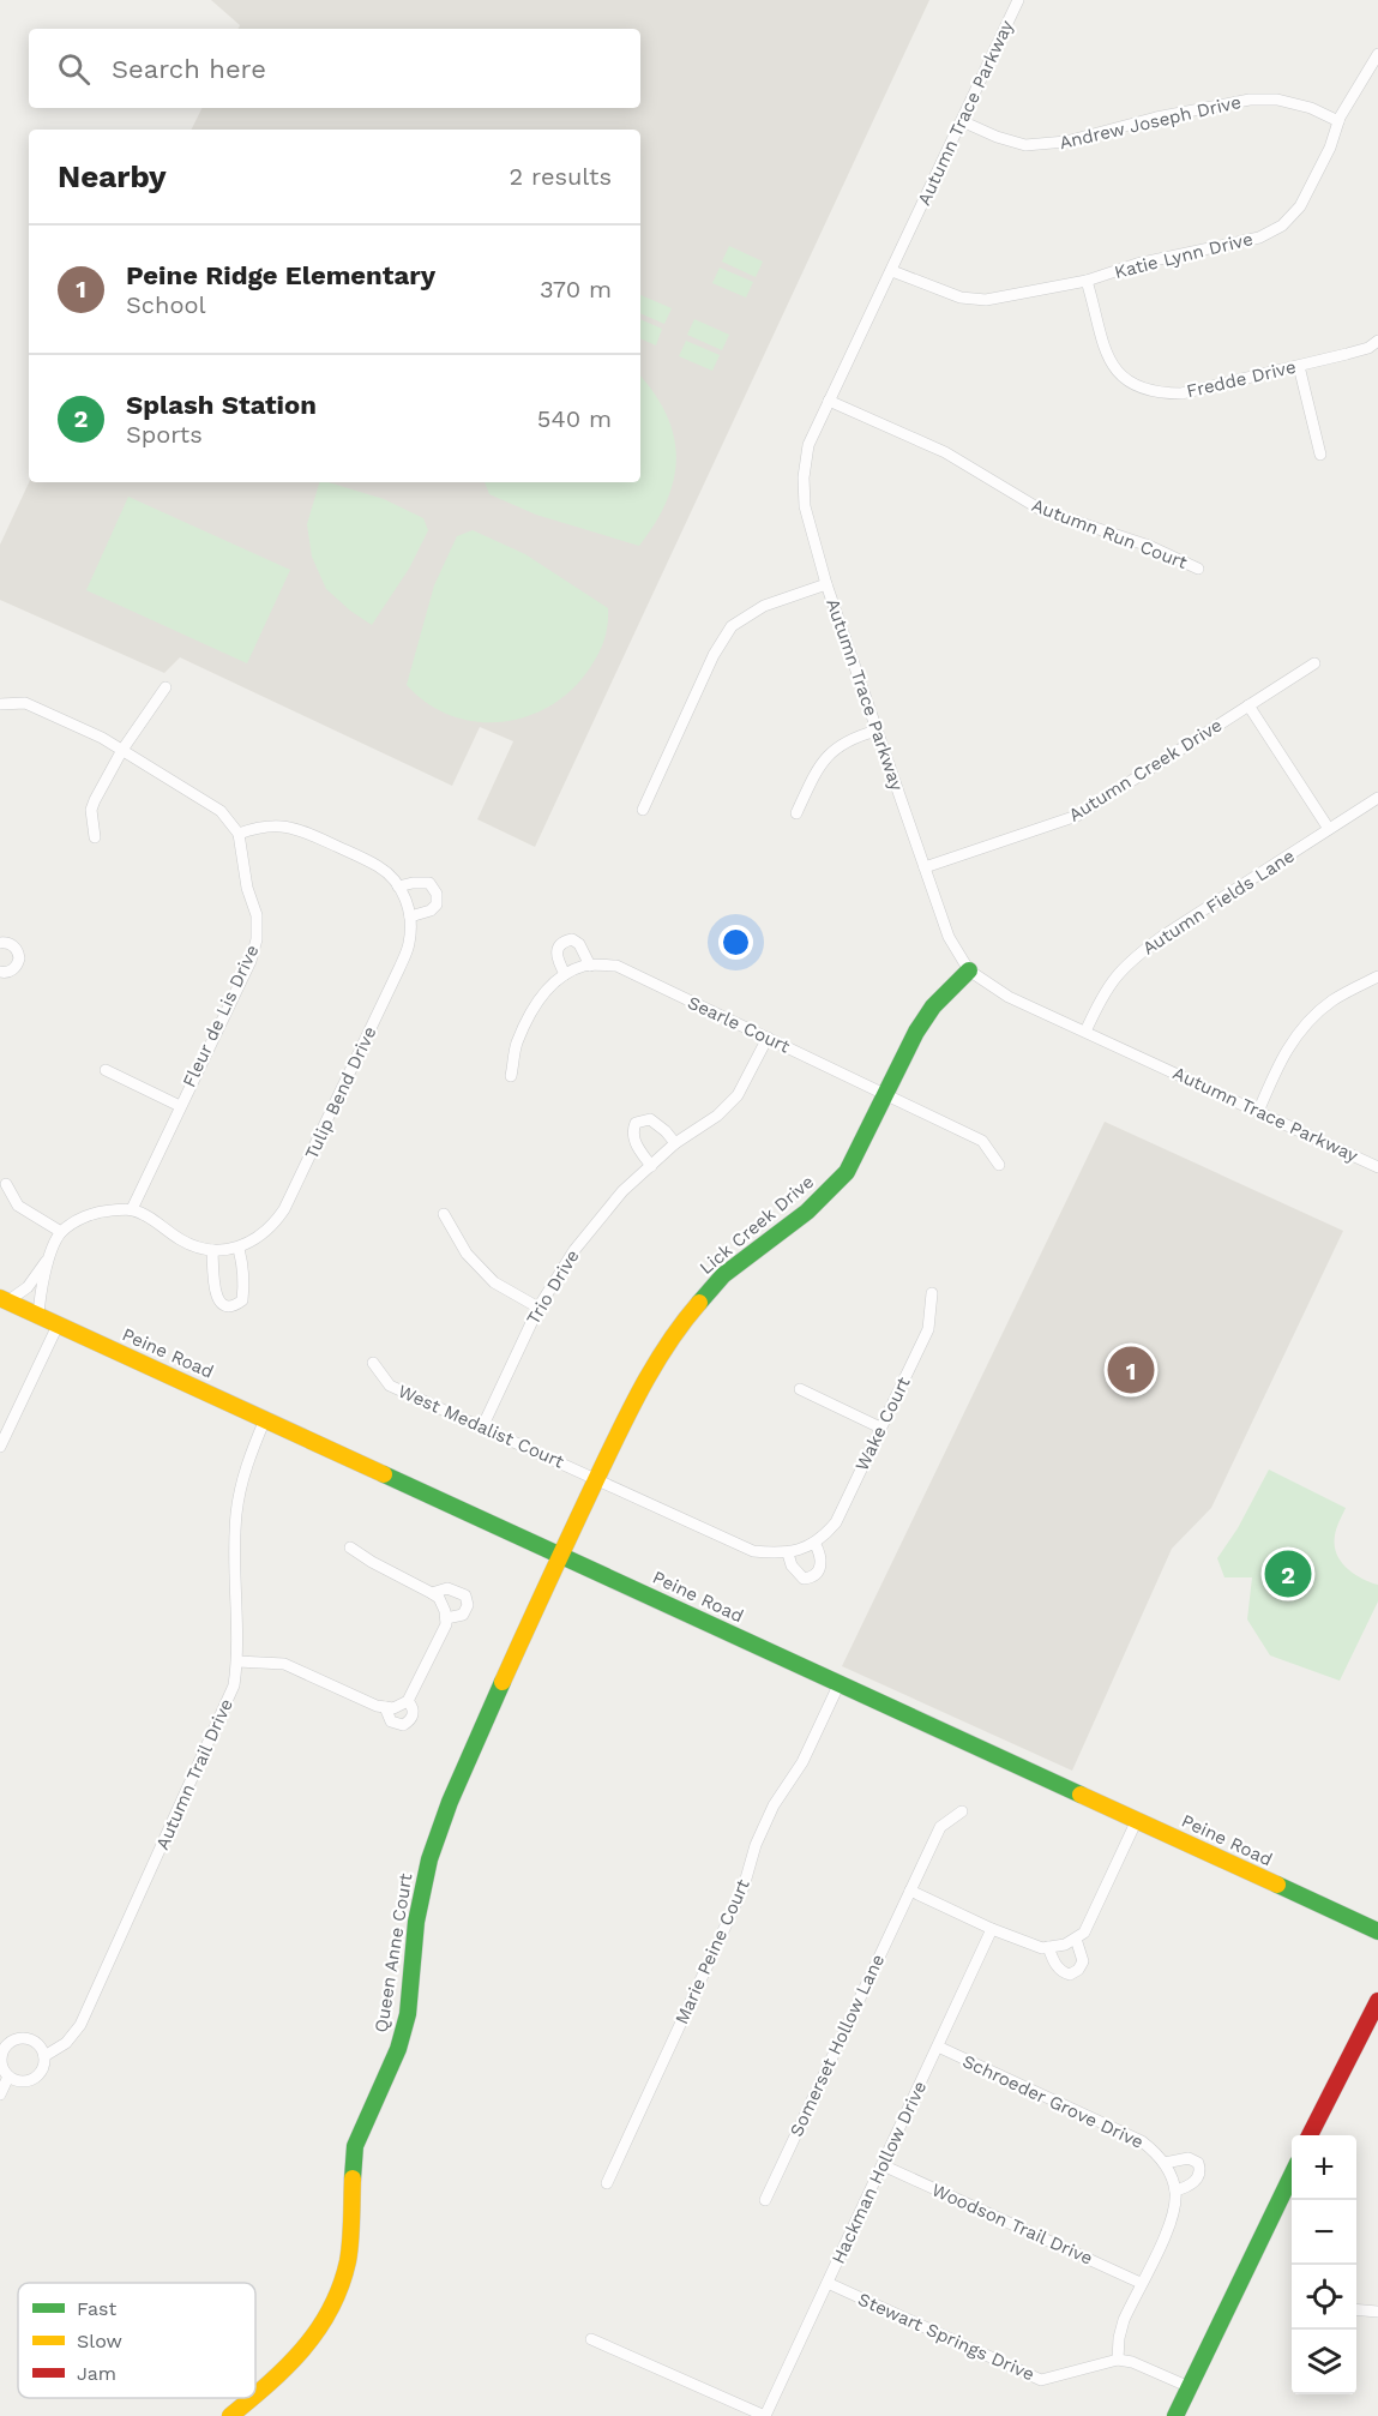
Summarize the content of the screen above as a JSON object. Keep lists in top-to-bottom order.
{
  "streets": {
    "street": [
      "Autumn Trace Parkway",
      "Andrew Joseph Drive",
      "Katie Lynn Drive",
      "Fredde Drive",
      "Autumn Run Court",
      "Autumn Creek Drive",
      "Autumn Fields Lane",
      "Fleur de Lis Drive",
      "Searle Court",
      "Tulip Bend Drive",
      "Lick Creek Drive",
      "Trio Drive",
      "Peine Road",
      "Wake Court",
      "West Medalist Court",
      "Autumn Trail Drive",
      "Marie Peine Court",
      "Queen Anne Court",
      "Somerset Hollow Lane",
      "Schroeder Grove Drive",
      "Hackman Hollow Drive",
      "Woodson Trail Drive",
      "Stewart Springs Drive"
    ]
  },
  "crossings": [
    ["Autumn Trace Parkway", "Andrew Joseph Drive"],
    ["Autumn Trace Parkway", "Katie Lynn Drive"],
    ["Autumn Trace Parkway", "Autumn Run Court"],
    ["Autumn Trace Parkway", "Autumn Creek Drive"],
    ["Autumn Trace Parkway", "Autumn Fields Lane"],
    ["Autumn Trace Parkway", "Lick Creek Drive"],
    ["Andrew Joseph Drive", "Katie Lynn Drive"],
    ["Katie Lynn Drive", "Fredde Drive"],
    ["Fleur de Lis Drive", "Tulip Bend Drive"],
    ["Searle Court", "Lick Creek Drive"],
    ["Searle Court", "Trio Drive"],
    ["Lick Creek Drive", "Peine Road"],
    ["Lick Creek Drive", "Wake Court"],
    ["Lick Creek Drive", "West Medalist Court"],
    ["Lick Creek Drive", "Queen Anne Court"],
    ["Trio Drive", "West Medalist Court"],
    ["Peine Road", "Autumn Trail Drive"],
    ["Peine Road", "Marie Peine Court"],
    ["Peine Road", "Queen Anne Court"],
    ["Wake Court", "West Medalist Court"],
    ["Schroeder Grove Drive", "Hackman Hollow Drive"],
    ["Hackman Hollow Drive", "Woodson Trail Drive"],
    ["Hackman Hollow Drive", "Stewart Springs Drive"]
  ],
  "legend": ["Fast", "Slow", "Jam"],
  "page": {
    "search": "Search here",
    "heading": ["Nearby", "2 results"],
    "list": [
      {
        "mark": "1",
        "name": "Peine Ridge Elementary",
        "note": "School",
        "value": "370 m"
      },
      {
        "mark": "2",
        "name": "Splash Station",
        "note": "Sports",
        "value": "540 m"
      }
    ],
    "pins": ["1", "2"],
    "map_buttons": ["+", "−"]
  }
}
